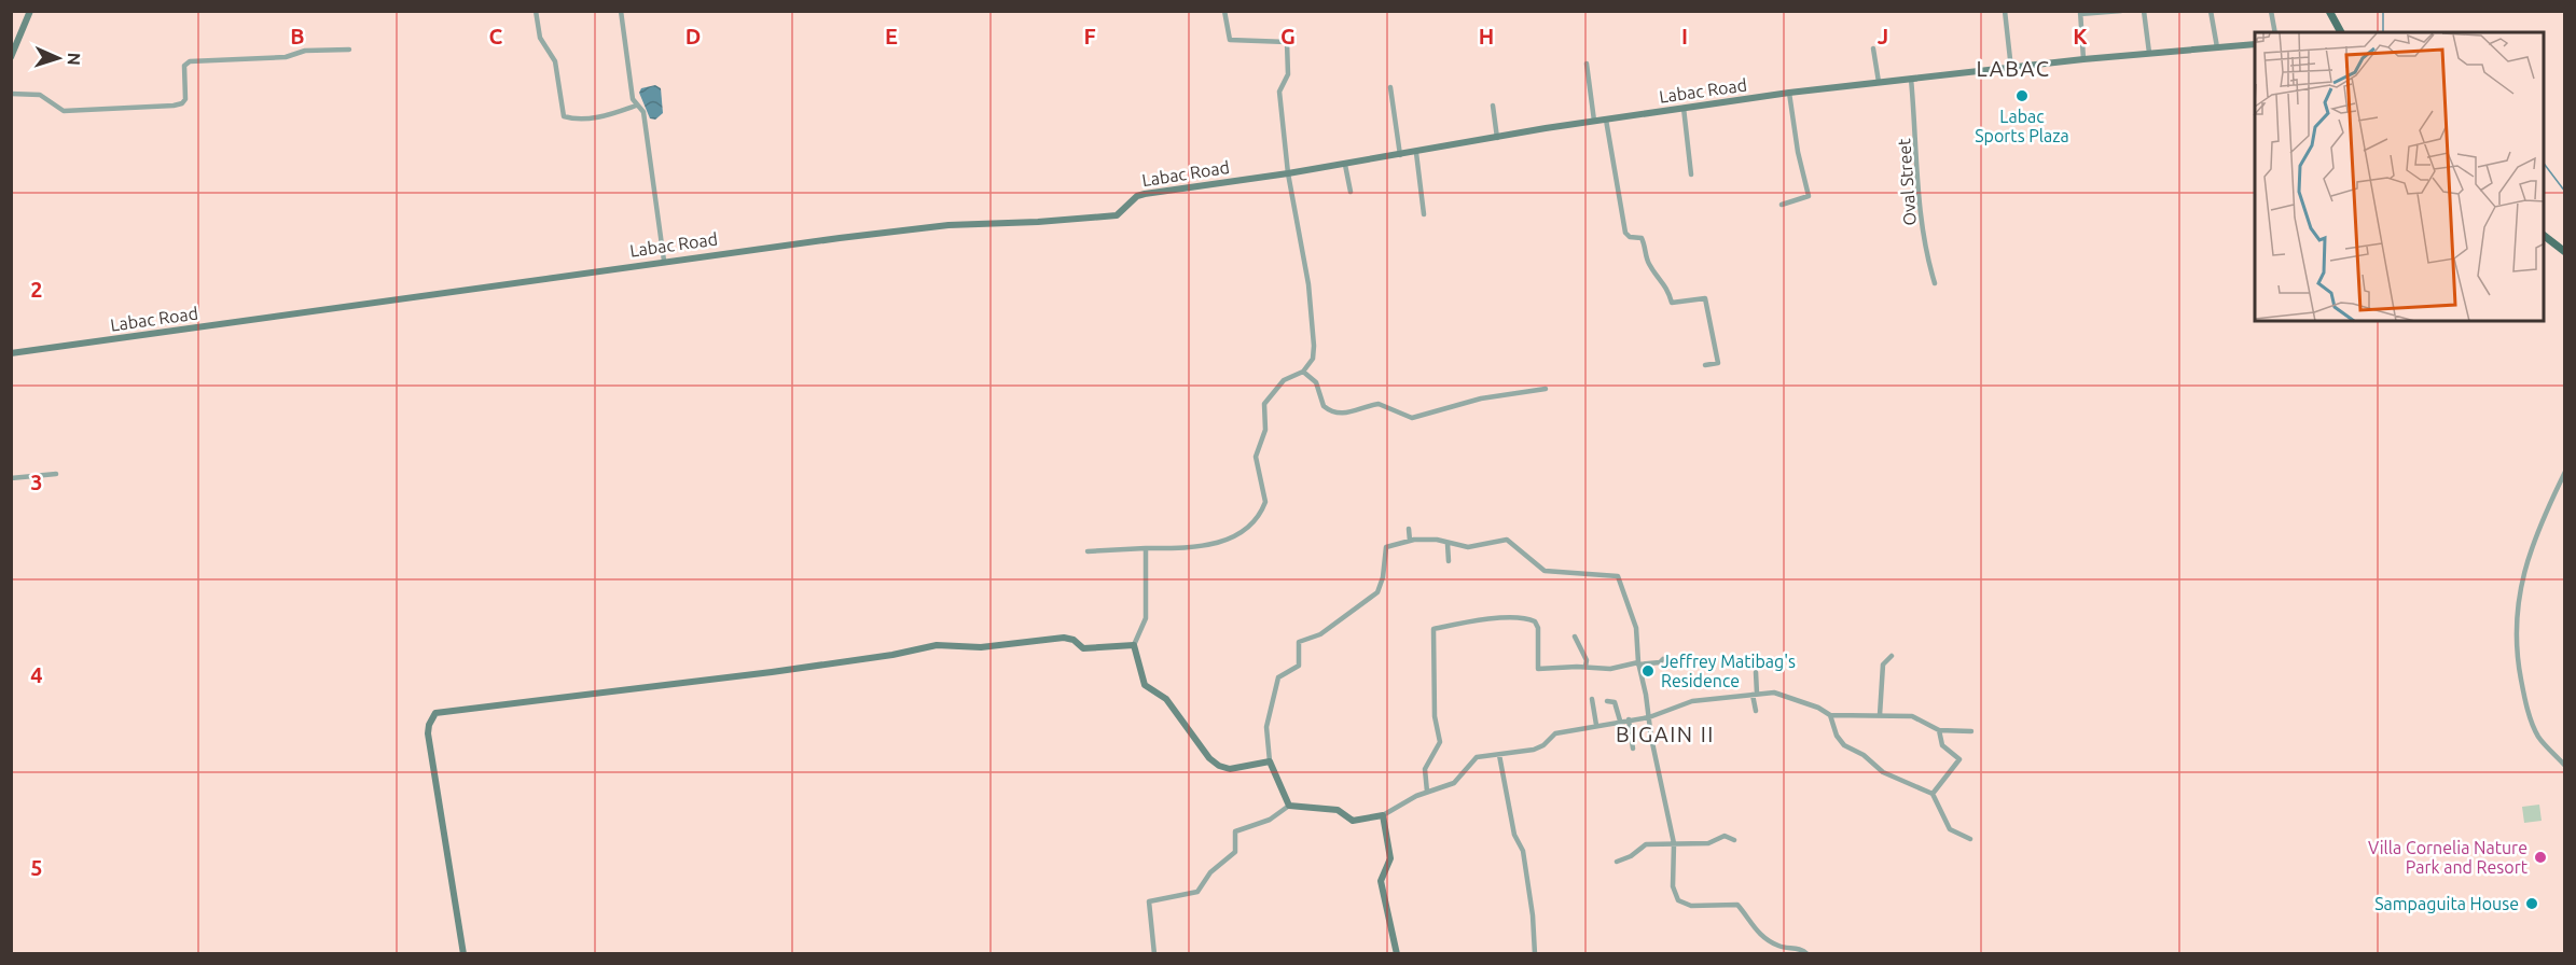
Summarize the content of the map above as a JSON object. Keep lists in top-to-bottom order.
{
  "streets": {
    "street": ["Labac Road", "Oval Street"]
  },
  "crossings": [
    ["Labac Road", "Oval Street"]
  ],
  "districts": ["LABAC", "BIGAIN II"],
  "places": [
    "Labac Sports Plaza",
    "Jeffrey Matibag's Residence",
    "Villa Cornelia Nature Park and Resort",
    "Sampaguita House"
  ],
  "north": "right",
  "grid": {
    "columns": [
      "B",
      "C",
      "D",
      "E",
      "F",
      "G",
      "H",
      "I",
      "J",
      "K"
    ],
    "rows": [
      "2",
      "3",
      "4",
      "5"
    ]
  }
}
